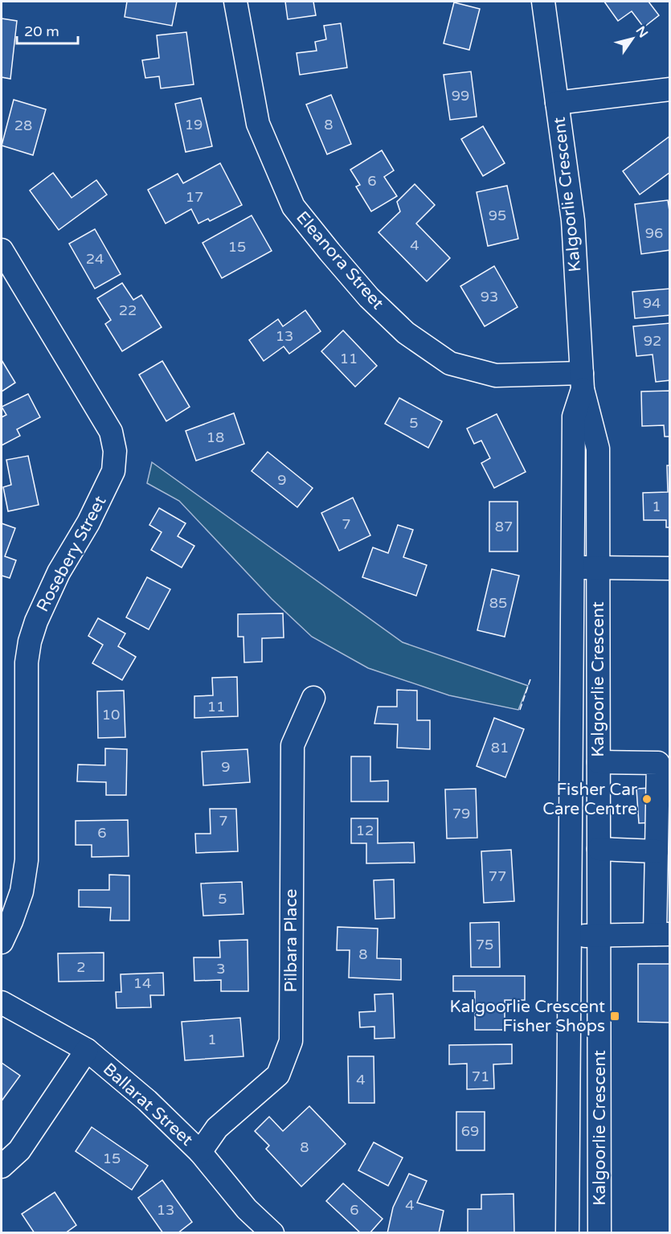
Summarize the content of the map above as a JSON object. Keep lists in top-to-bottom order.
{
  "streets": {
    "street": [
      "Kalgoorlie Crescent",
      "Eleanora Street",
      "Rosebery Street",
      "Pilbara Place",
      "Ballarat Street"
    ]
  },
  "crossings": [
    ["Kalgoorlie Crescent", "Eleanora Street"],
    ["Pilbara Place", "Ballarat Street"]
  ],
  "places": {
    "other": ["Fisher Car Care Centre"],
    "transit": ["Kalgoorlie Crescent Fisher Shops"]
  },
  "house_numbers": [
    "99",
    "19",
    "8",
    "28",
    "6",
    "17",
    "95",
    "96",
    "4",
    "15",
    "24",
    "93",
    "94",
    "22",
    "13",
    "92",
    "11",
    "5",
    "18",
    "9",
    "1",
    "7",
    "87",
    "85",
    "11",
    "10",
    "81",
    "9",
    "79",
    "7",
    "12",
    "6",
    "77",
    "5",
    "75",
    "8",
    "2",
    "3",
    "14",
    "1",
    "71",
    "4",
    "69",
    "8",
    "15",
    "4",
    "13",
    "6"
  ],
  "scale_bar": "20 m",
  "north": "top right"
}
